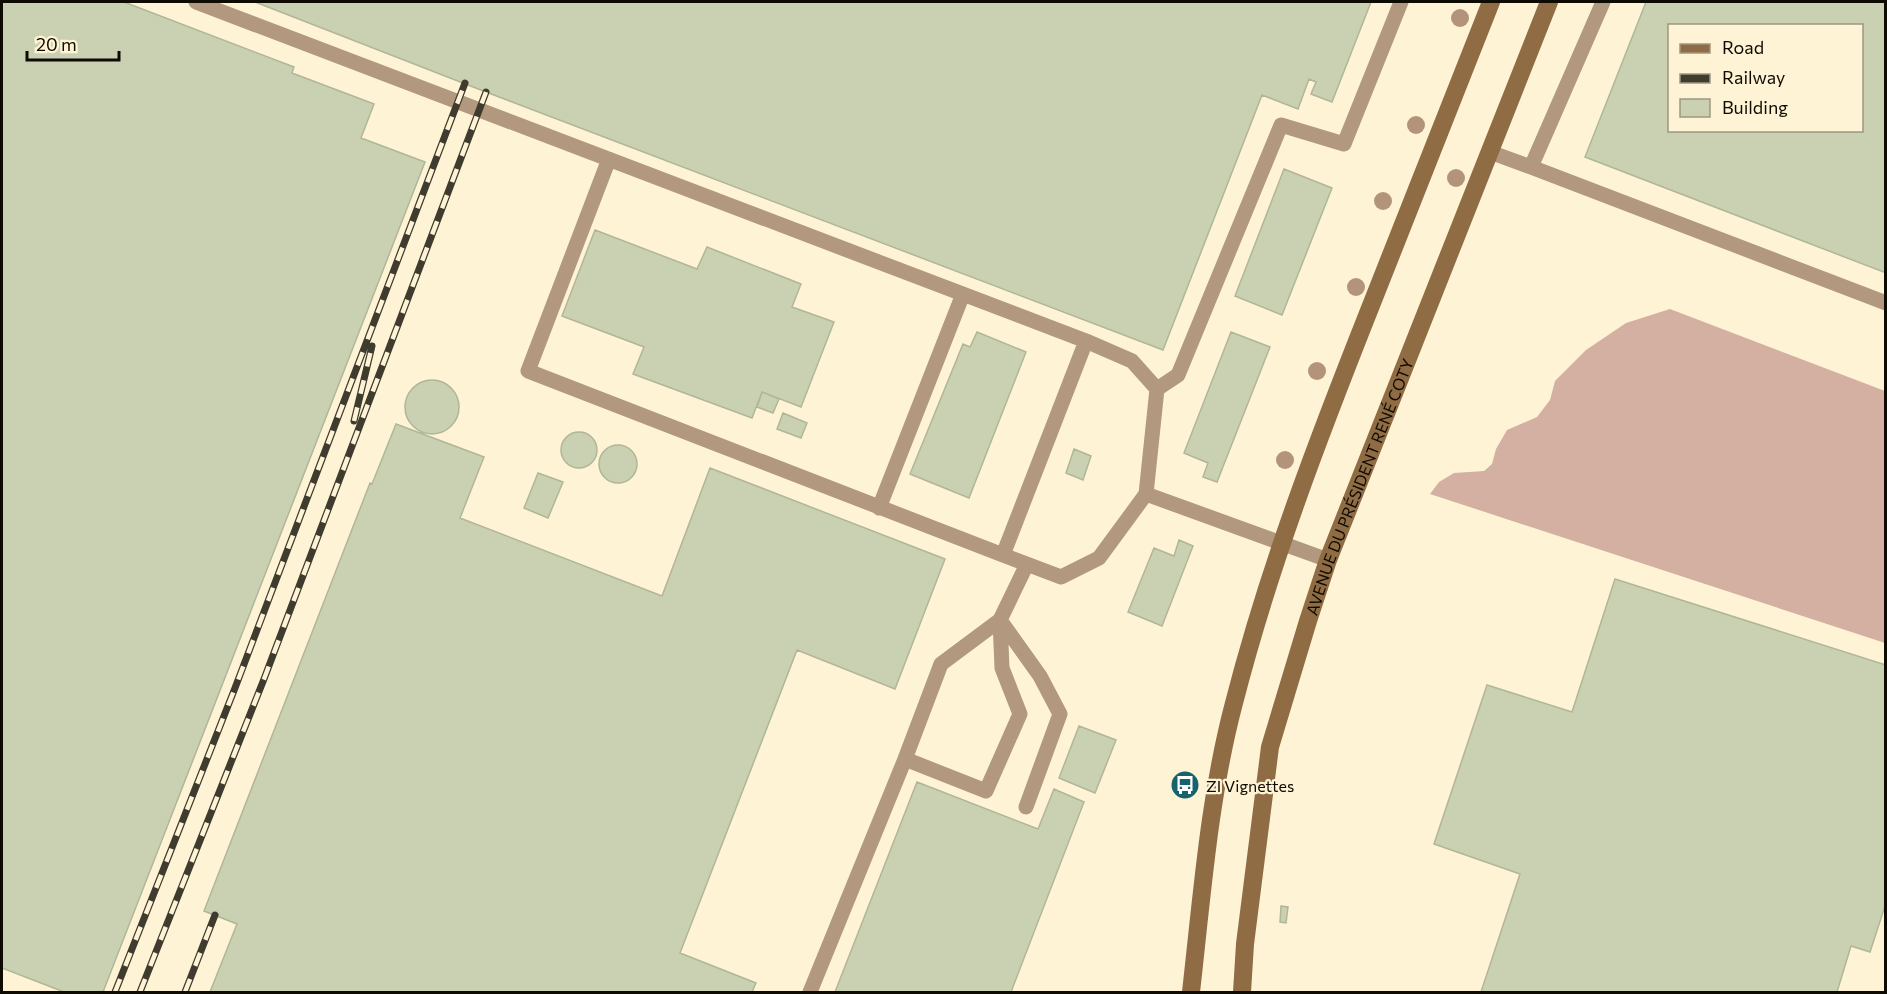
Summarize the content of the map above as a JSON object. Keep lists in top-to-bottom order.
{
  "streets": {
    "main road": ["AVENUE DU PRÉSIDENT RENÉ COTY"]
  },
  "places": {
    "bus stop": ["ZI Vignettes"]
  },
  "legend": ["Road", "Railway", "Building"],
  "scale_bar": "20 m"
}
